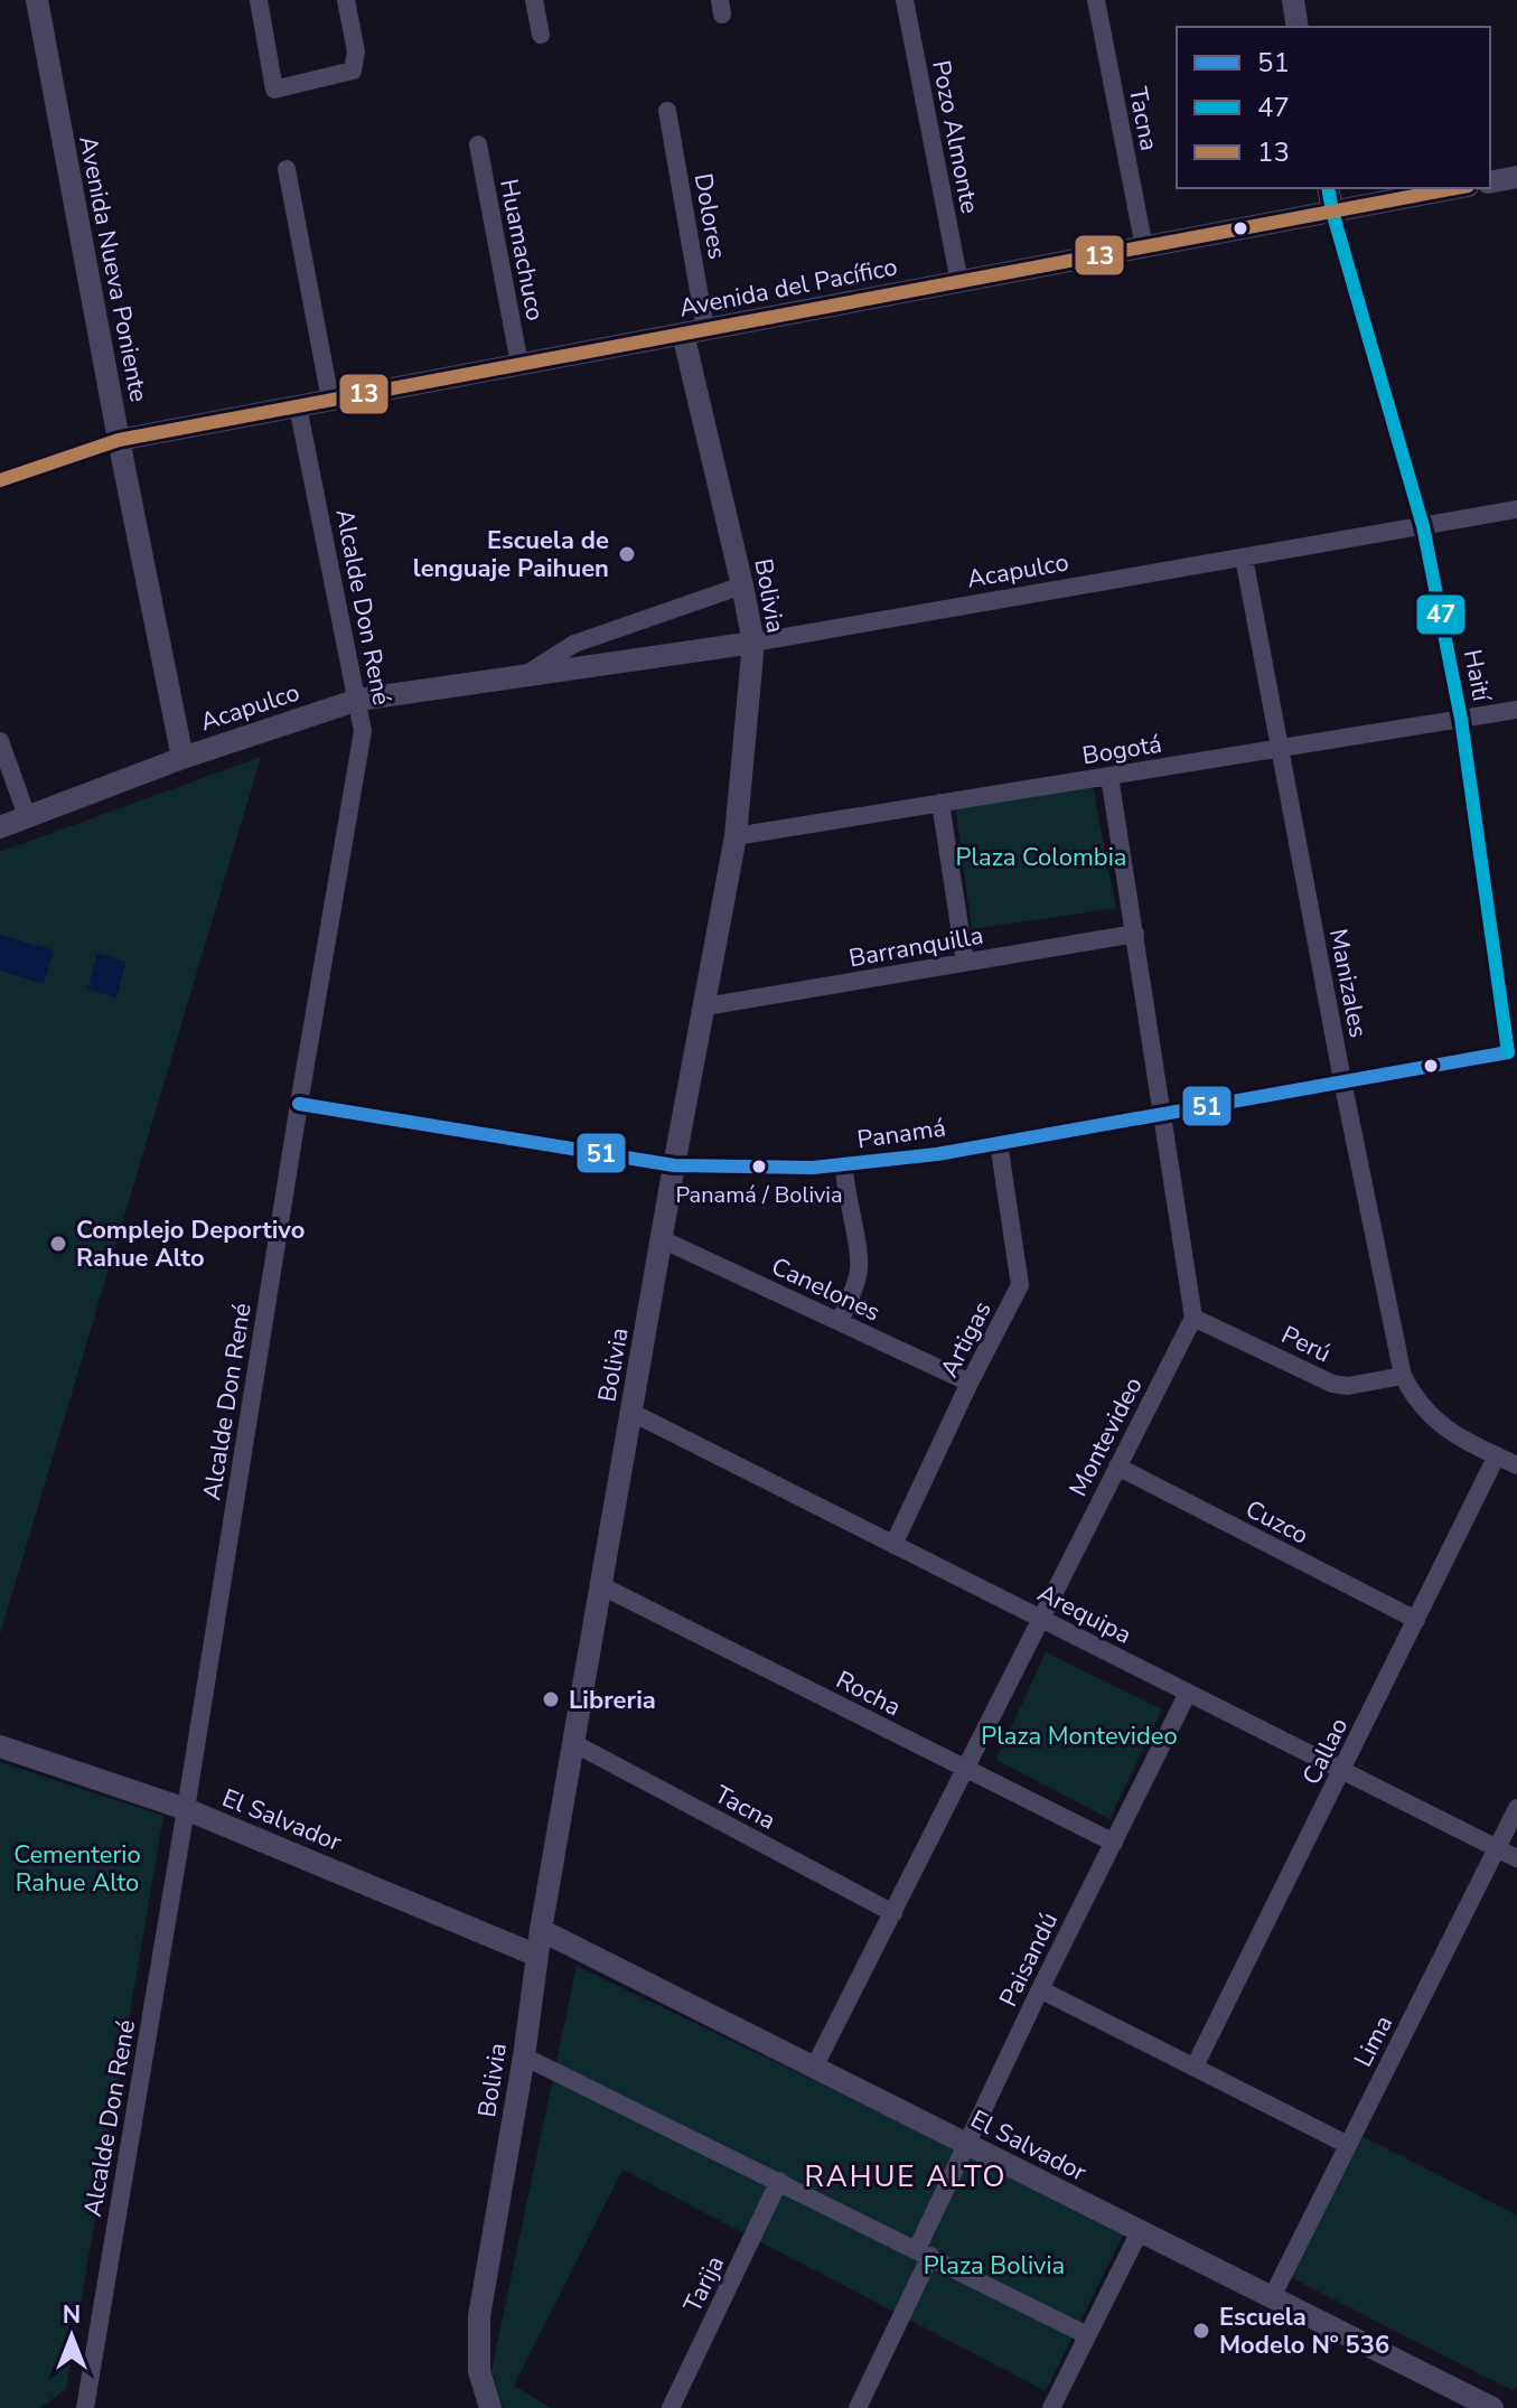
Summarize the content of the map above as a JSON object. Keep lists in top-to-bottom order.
{
  "streets": {
    "street": [
      "Tacna",
      "Pozo Almonte",
      "Dolores",
      "Huamachuco",
      "Avenida Nueva Poniente",
      "Avenida del Pacífico",
      "Acapulco",
      "Bolivia",
      "Alcalde Don René",
      "Haití",
      "Bogotá",
      "Barranquilla",
      "Manizales",
      "Panamá",
      "Canelones",
      "Artigas",
      "Perú",
      "Montevideo",
      "Cuzco",
      "Arequipa",
      "Rocha",
      "Callao",
      "El Salvador",
      "Paisandú",
      "Lima",
      "Tarija"
    ]
  },
  "crossings": [
    ["Tacna", "Avenida del Pacífico"],
    ["Tacna", "Bolivia"],
    ["Tacna", "Montevideo"],
    ["Pozo Almonte", "Avenida del Pacífico"],
    ["Dolores", "Avenida del Pacífico"],
    ["Dolores", "Bolivia"],
    ["Huamachuco", "Avenida del Pacífico"],
    ["Avenida Nueva Poniente", "Avenida del Pacífico"],
    ["Avenida Nueva Poniente", "Acapulco"],
    ["Avenida del Pacífico", "Bolivia"],
    ["Avenida del Pacífico", "Alcalde Don René"],
    ["Avenida del Pacífico", "Haití"],
    ["Acapulco", "Bolivia"],
    ["Acapulco", "Alcalde Don René"],
    ["Acapulco", "Haití"],
    ["Acapulco", "Manizales"],
    ["Bolivia", "Bogotá"],
    ["Bolivia", "Barranquilla"],
    ["Bolivia", "Panamá"],
    ["Bolivia", "Canelones"],
    ["Bolivia", "Arequipa"],
    ["Bolivia", "Rocha"],
    ["Bolivia", "El Salvador"],
    ["Alcalde Don René", "Panamá"],
    ["Alcalde Don René", "El Salvador"],
    ["Haití", "Bogotá"],
    ["Haití", "Panamá"],
    ["Bogotá", "Manizales"],
    ["Manizales", "Panamá"],
    ["Manizales", "Perú"],
    ["Manizales", "Callao"],
    ["Panamá", "Artigas"],
    ["Canelones", "Artigas"],
    ["Artigas", "Arequipa"],
    ["Perú", "Montevideo"],
    ["Montevideo", "Cuzco"],
    ["Montevideo", "Arequipa"],
    ["Montevideo", "Rocha"],
    ["Montevideo", "El Salvador"],
    ["Cuzco", "Callao"],
    ["Arequipa", "Callao"],
    ["Arequipa", "Paisandú"],
    ["Arequipa", "Lima"],
    ["Rocha", "Paisandú"],
    ["El Salvador", "Paisandú"],
    ["El Salvador", "Lima"]
  ],
  "districts": ["RAHUE ALTO"],
  "parks": [
    "Plaza Colombia",
    "Plaza Montevideo",
    "Cementerio Rahue Alto",
    "Plaza Bolivia"
  ],
  "places": [
    "Escuela de lenguaje Paihuen",
    "Panamá / Bolivia",
    "Complejo Deportivo Rahue Alto",
    "Libreria",
    "Escuela Modelo Nº 536"
  ],
  "lines": ["transit line 47", "transit line 13", "transit line 51"],
  "legend": ["51", "47", "13"],
  "north": "top"
}
